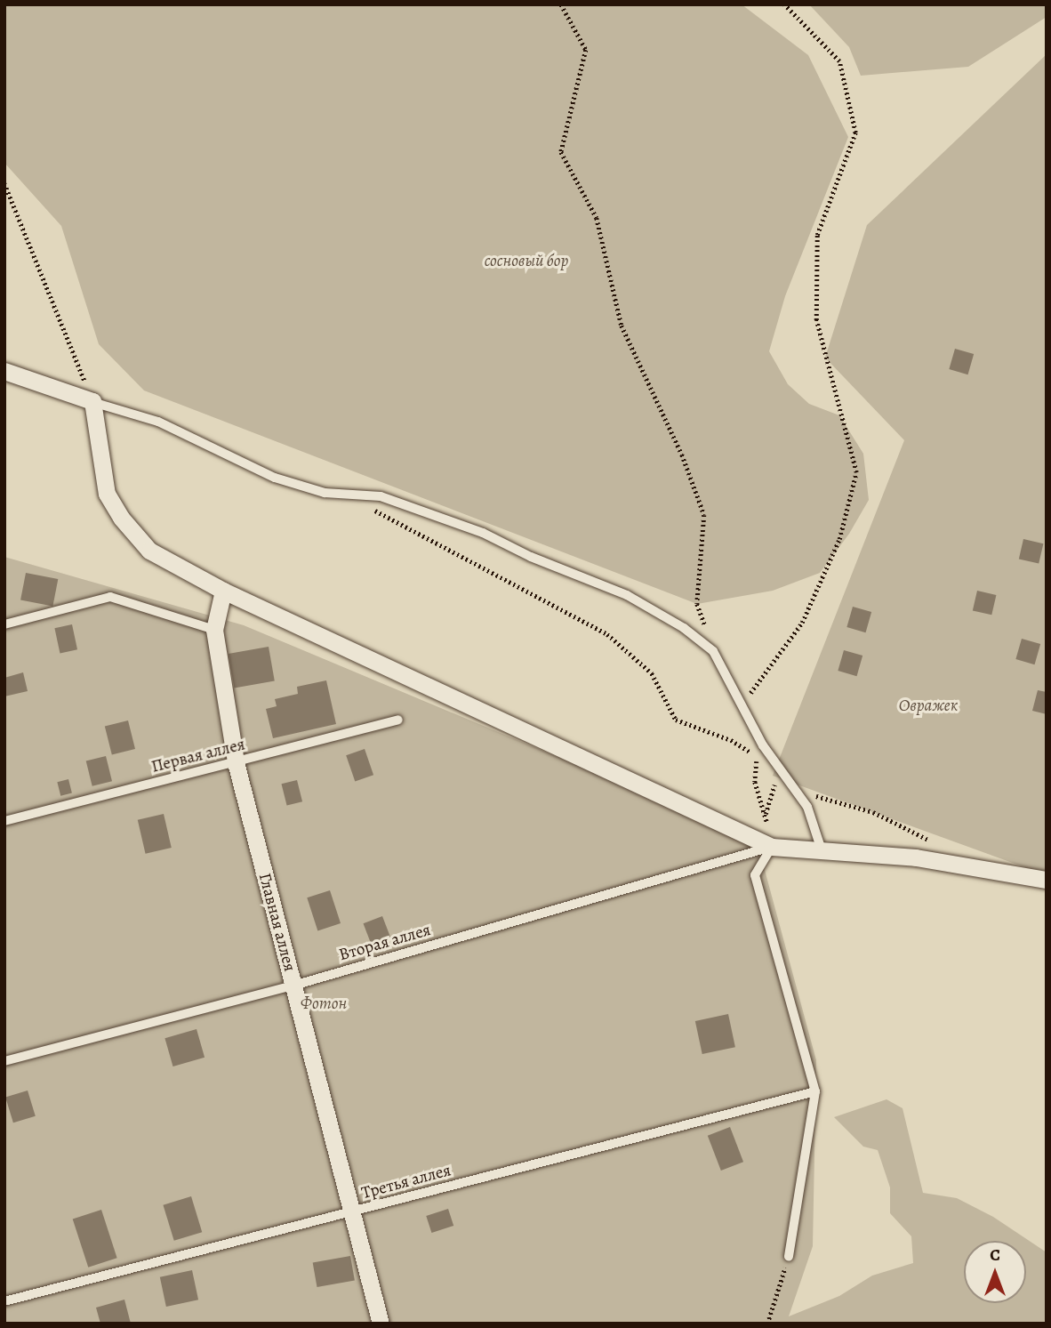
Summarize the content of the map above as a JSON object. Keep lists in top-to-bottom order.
{
  "streets": {
    "street": ["Главная аллея"],
    "lane": ["Первая аллея", "Вторая аллея", "Третья аллея"]
  },
  "crossings": [
    ["Первая аллея", "Главная аллея"],
    ["Главная аллея", "Вторая аллея"],
    ["Главная аллея", "Третья аллея"]
  ],
  "parks": ["сосновый бор", "Овражек", "Фотон"],
  "north": "top"
}
